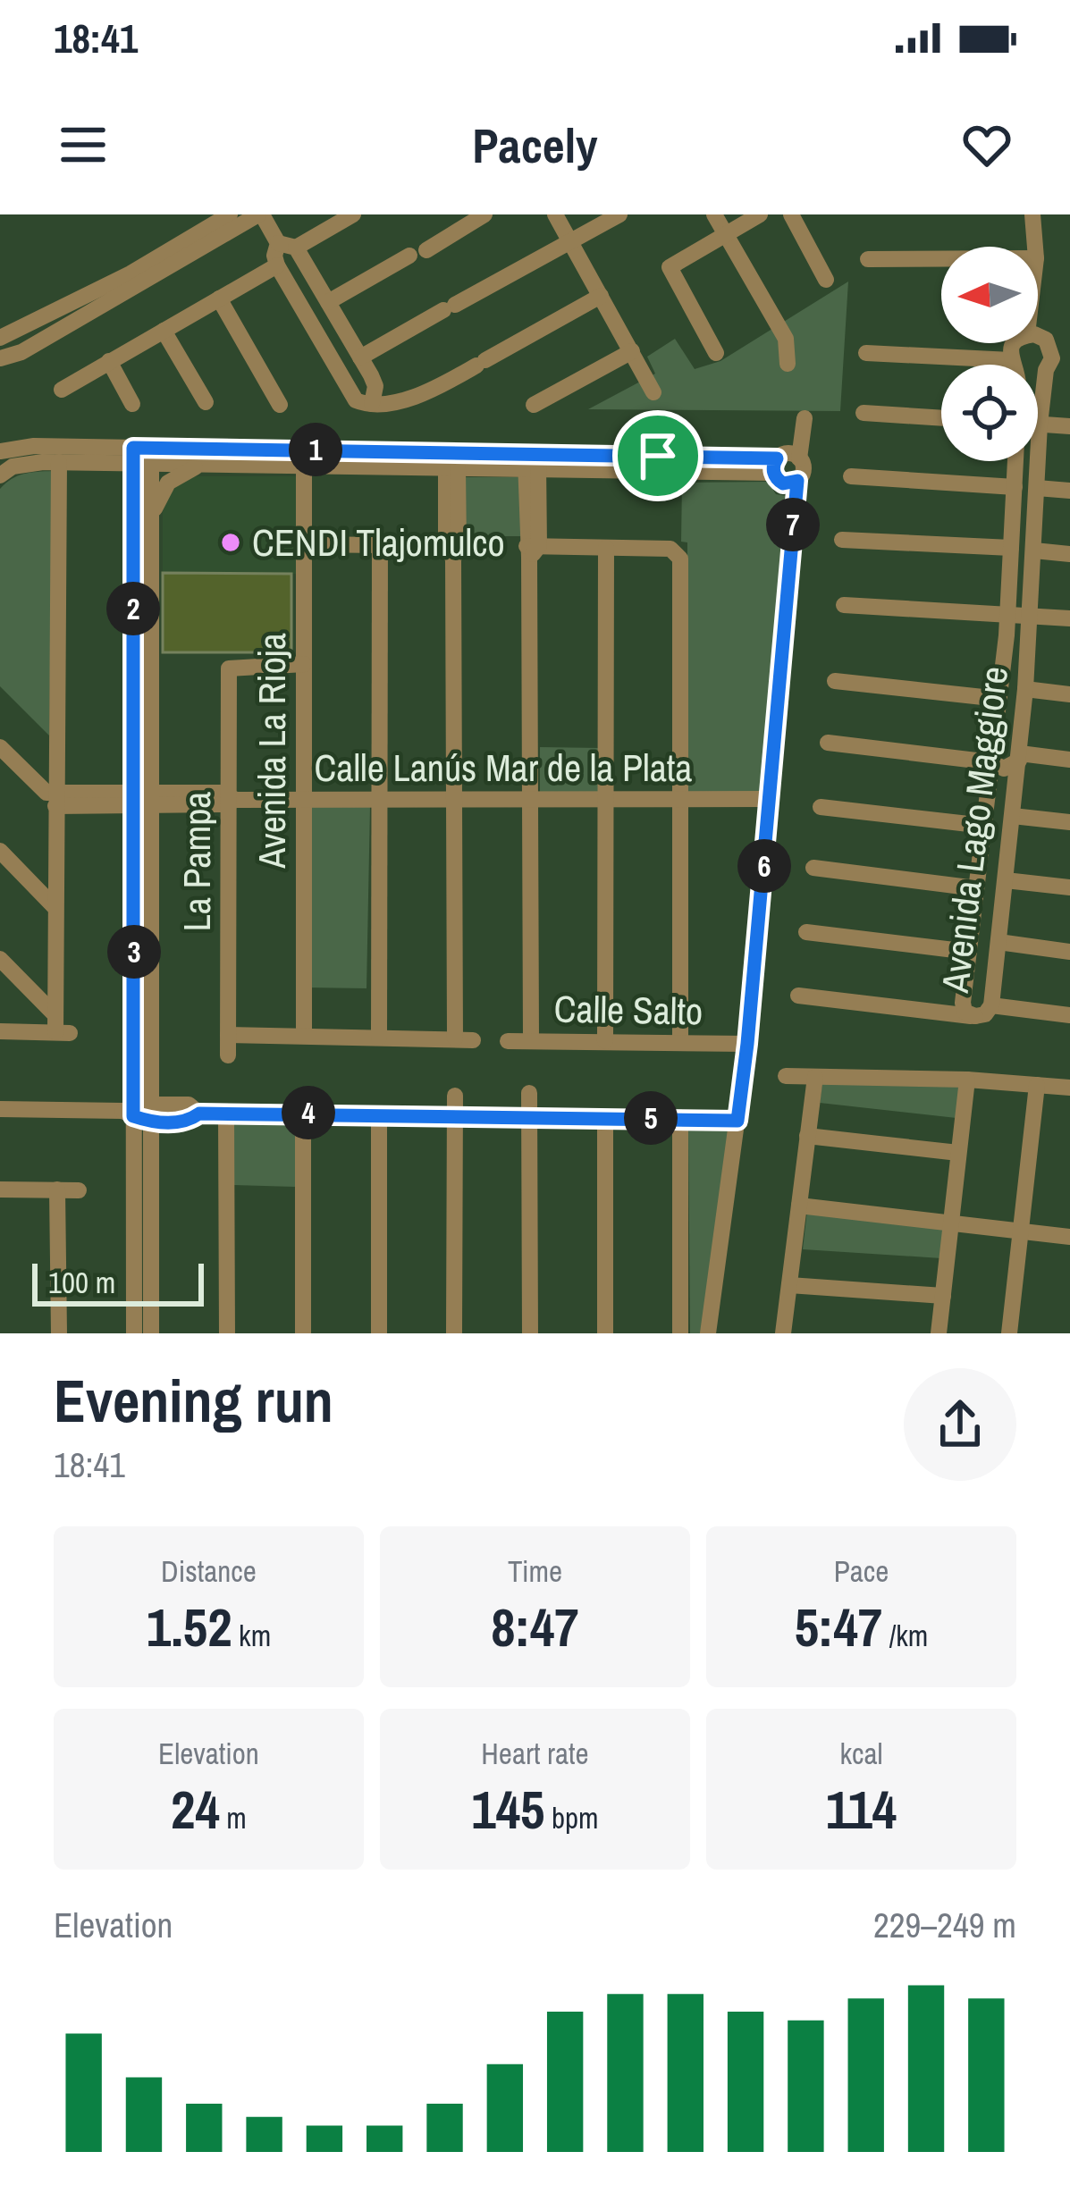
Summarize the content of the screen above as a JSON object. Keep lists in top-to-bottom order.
{
  "streets": {
    "street": [
      "Avenida La Rioja",
      "Calle Lanús Mar de la Plata",
      "Avenida Lago Maggiore",
      "La Pampa",
      "Calle Salto"
    ]
  },
  "crossings": [
    ["Avenida La Rioja", "Calle Lanús Mar de la Plata"],
    ["Avenida La Rioja", "La Pampa"],
    ["Calle Lanús Mar de la Plata", "La Pampa"]
  ],
  "places": ["CENDI Tlajomulco"],
  "scale_bar": "100 m",
  "north": "left",
  "page": {
    "status": "18:41",
    "header": "Pacely",
    "pins": [
      "1",
      "7",
      "2",
      "6",
      "3",
      "4",
      "5"
    ],
    "scale": "100 m",
    "heading": ["Evening run", "18:41"],
    "stats": [
      ["Distance", "1.52 km"],
      ["Time", "8:47"],
      ["Pace", "5:47 /km"],
      ["Elevation", "24 m"],
      ["Heart rate", "145 bpm"],
      ["kcal", "114"]
    ],
    "chart": ["Elevation", "229–249 m"]
  }
}
